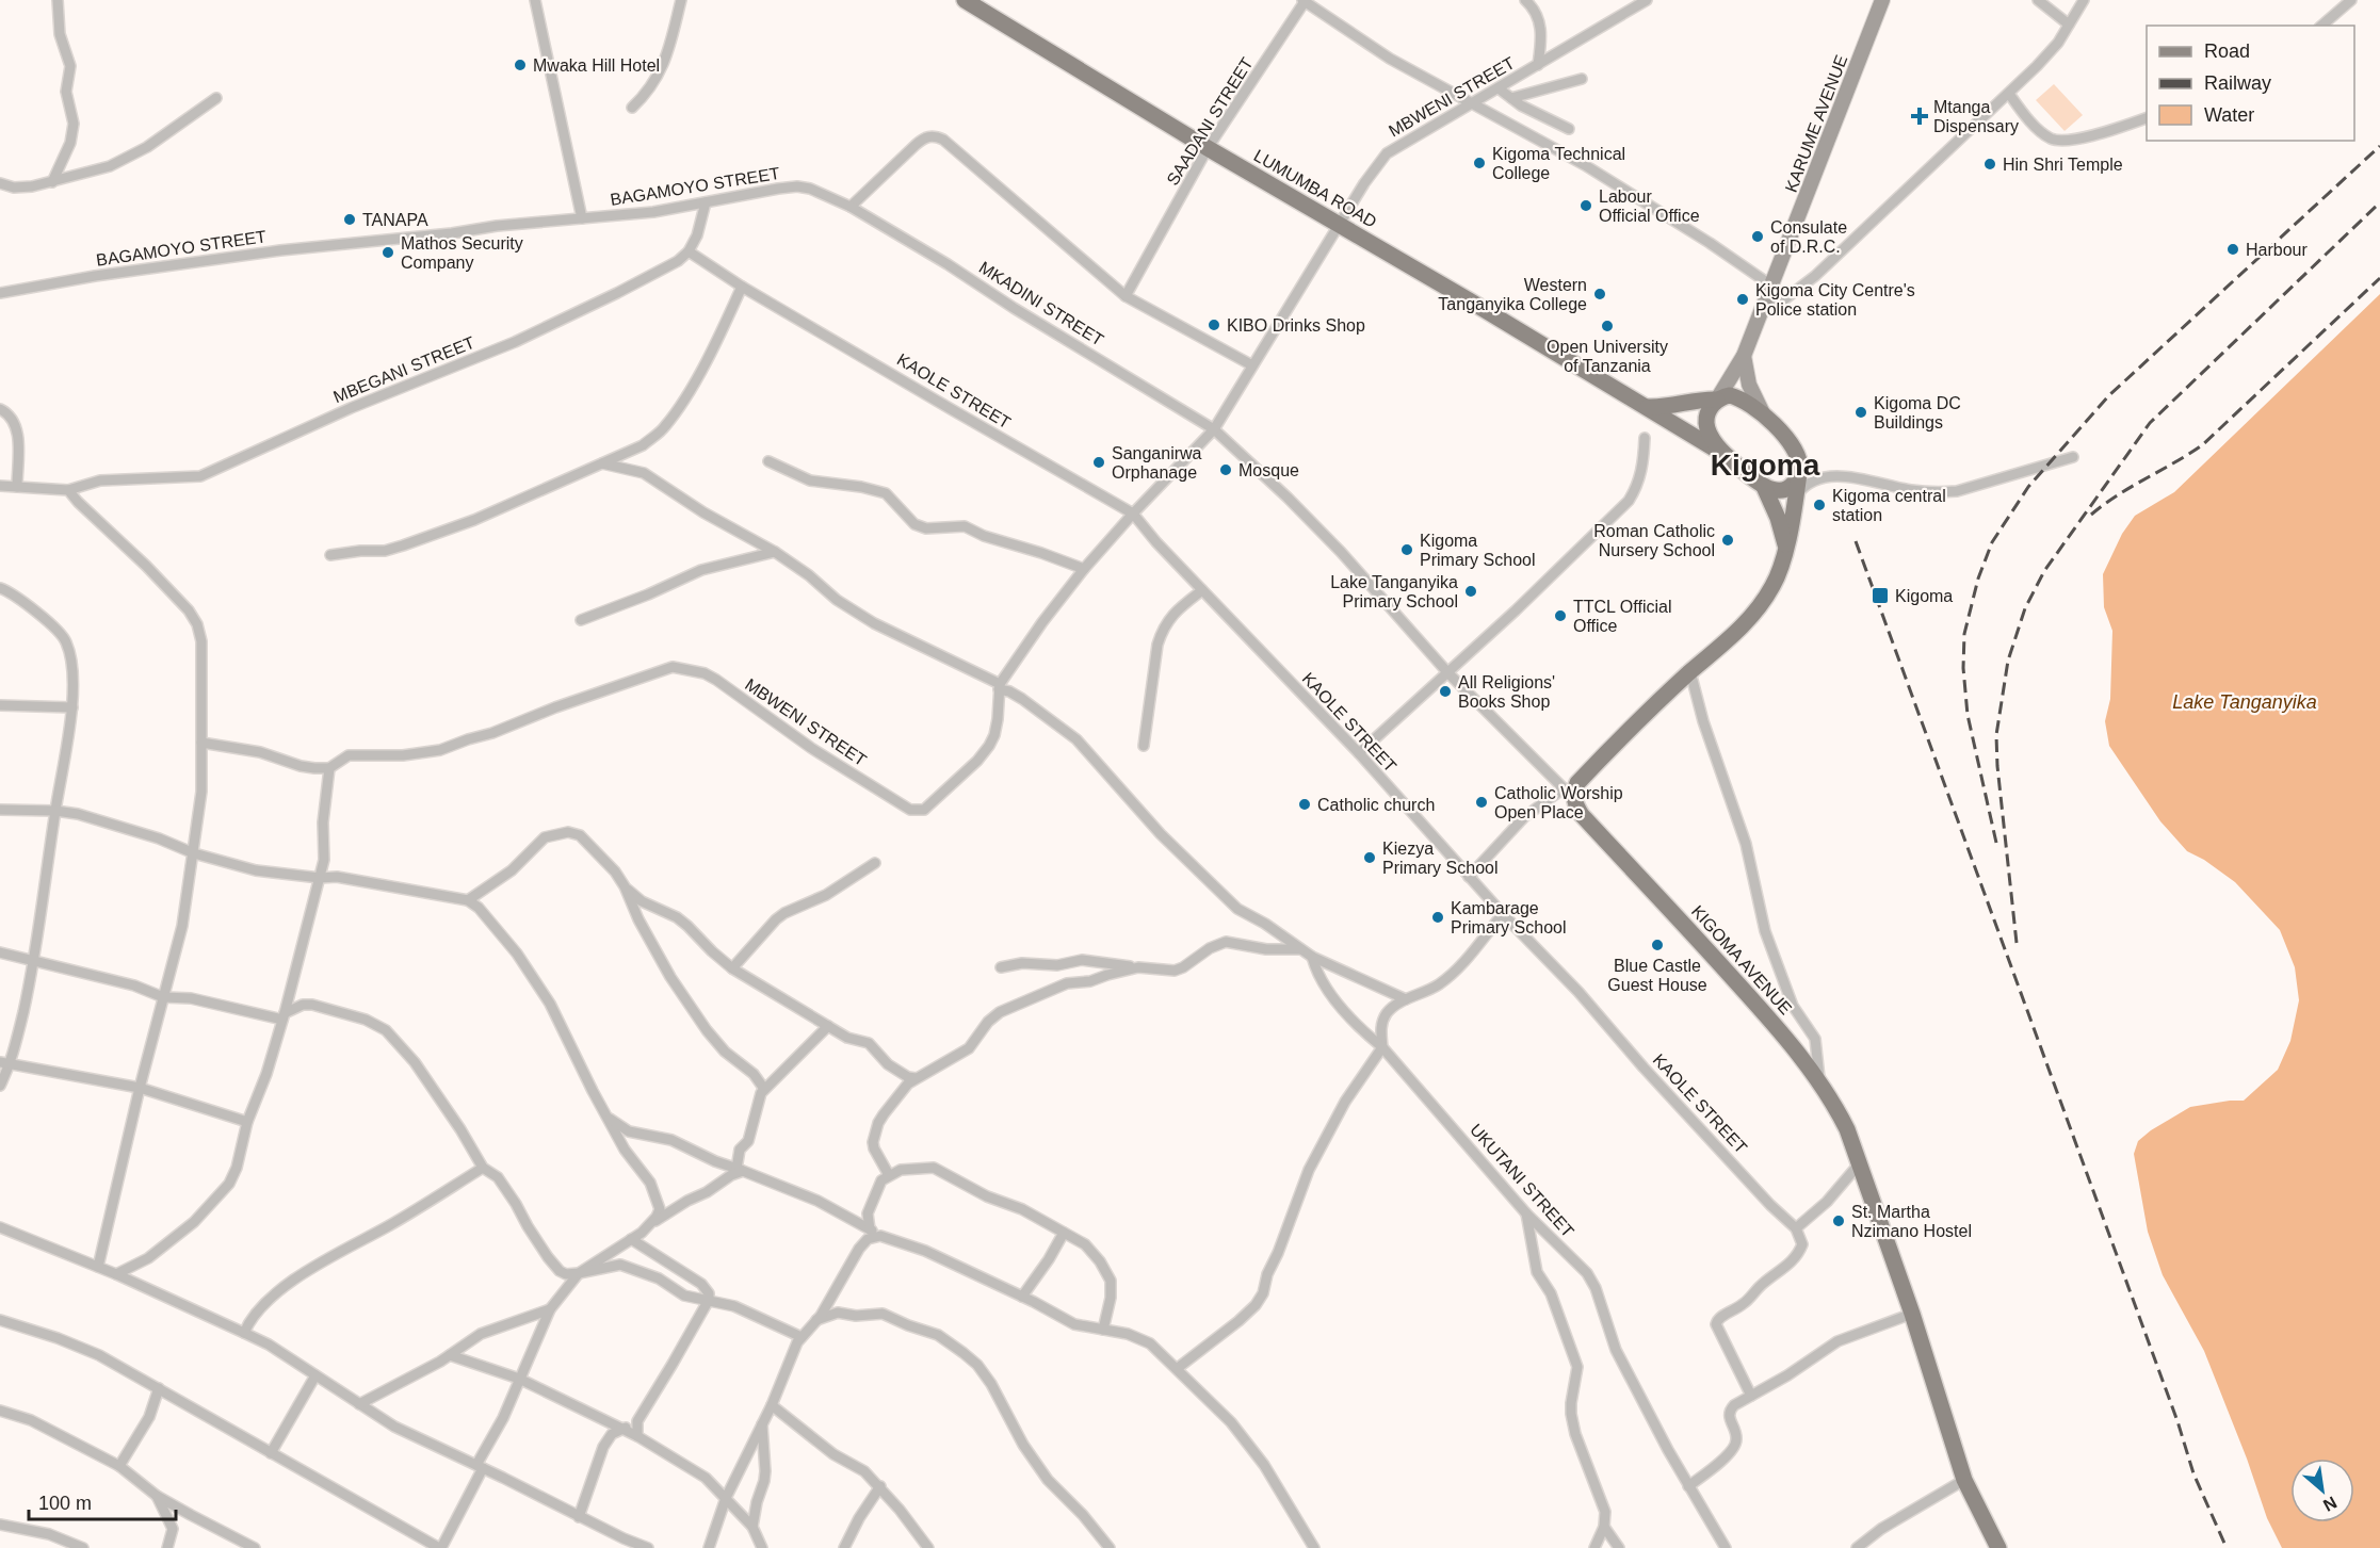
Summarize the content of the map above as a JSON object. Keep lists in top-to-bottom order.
{
  "streets": {
    "main road": ["LUMUMBA ROAD", "KIGOMA AVENUE"],
    "street": [
      "MBWENI STREET",
      "SAADANI STREET",
      "KARUME AVENUE",
      "BAGAMOYO STREET",
      "MKADINI STREET",
      "MBEGANI STREET",
      "KAOLE STREET",
      "UKUTANI STREET"
    ]
  },
  "crossings": [
    ["MBWENI STREET", "LUMUMBA ROAD"],
    ["MBWENI STREET", "MKADINI STREET"],
    ["MBWENI STREET", "KAOLE STREET"],
    ["SAADANI STREET", "LUMUMBA ROAD"],
    ["BAGAMOYO STREET", "MKADINI STREET"],
    ["MBEGANI STREET", "KAOLE STREET"]
  ],
  "districts": ["Kigoma"],
  "water": ["Lake Tanganyika"],
  "places": {
    "other": [
      "Mwaka Hill Hotel",
      "Kigoma Technical College",
      "Hin Shri Temple",
      "Labour Official Office",
      "TANAPA",
      "Consulate of D.R.C.",
      "Harbour",
      "Mathos Security Company",
      "Western Tanganyika College",
      "Kigoma City Centre's Police station",
      "KIBO Drinks Shop",
      "Open University of Tanzania",
      "Kigoma DC Buildings",
      "Sanganirwa Orphanage",
      "Mosque",
      "Kigoma central station",
      "Roman Catholic Nursery School",
      "Kigoma Primary School",
      "Lake Tanganyika Primary School",
      "TTCL Official Office",
      "All Religions' Books Shop",
      "Catholic Worship Open Place",
      "Catholic church",
      "Kiezya Primary School",
      "Kambarage Primary School",
      "Blue Castle Guest House",
      "St. Martha Nzimano Hostel"
    ],
    "health": ["Mtanga Dispensary"],
    "transit": ["Kigoma"]
  },
  "legend": ["Road", "Railway", "Water"],
  "scale_bar": "100 m",
  "north": "bottom right"
}
